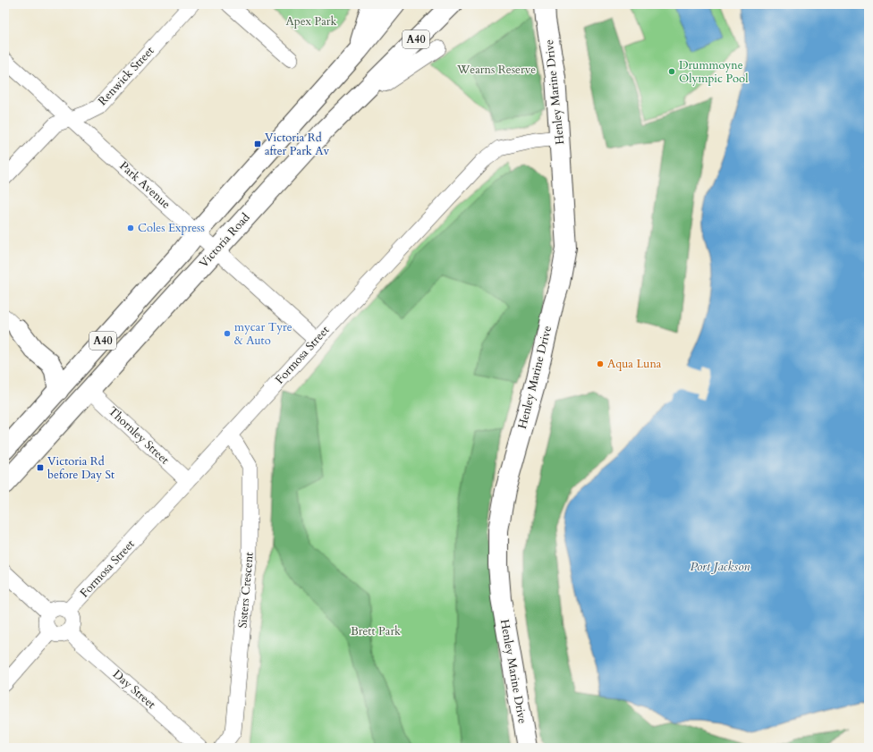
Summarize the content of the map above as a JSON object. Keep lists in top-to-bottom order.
{
  "streets": {
    "main road": ["A40", "Henley Marine Drive", "Victoria Road"],
    "street": [
      "Renwick Street",
      "Park Avenue",
      "Formosa Street",
      "Thornley Street",
      "Sisters Crescent",
      "Day Street"
    ]
  },
  "crossings": [
    ["Renwick Street", "Park Avenue"],
    ["Henley Marine Drive", "Formosa Street"],
    ["Park Avenue", "Victoria Road"],
    ["Park Avenue", "Formosa Street"],
    ["Victoria Road", "Thornley Street"],
    ["Formosa Street", "Thornley Street"],
    ["Formosa Street", "Sisters Crescent"],
    ["Formosa Street", "Day Street"]
  ],
  "water": ["Port Jackson"],
  "parks": ["Apex Park", "Wearns Reserve", "Brett Park"],
  "places": {
    "other": [
      "Drummoyne Olympic Pool",
      "Coles Express",
      "mycar Tyre & Auto",
      "Aqua Luna"
    ],
    "transit": ["Victoria Rd after Park Av", "Victoria Rd before Day St"]
  }
}
